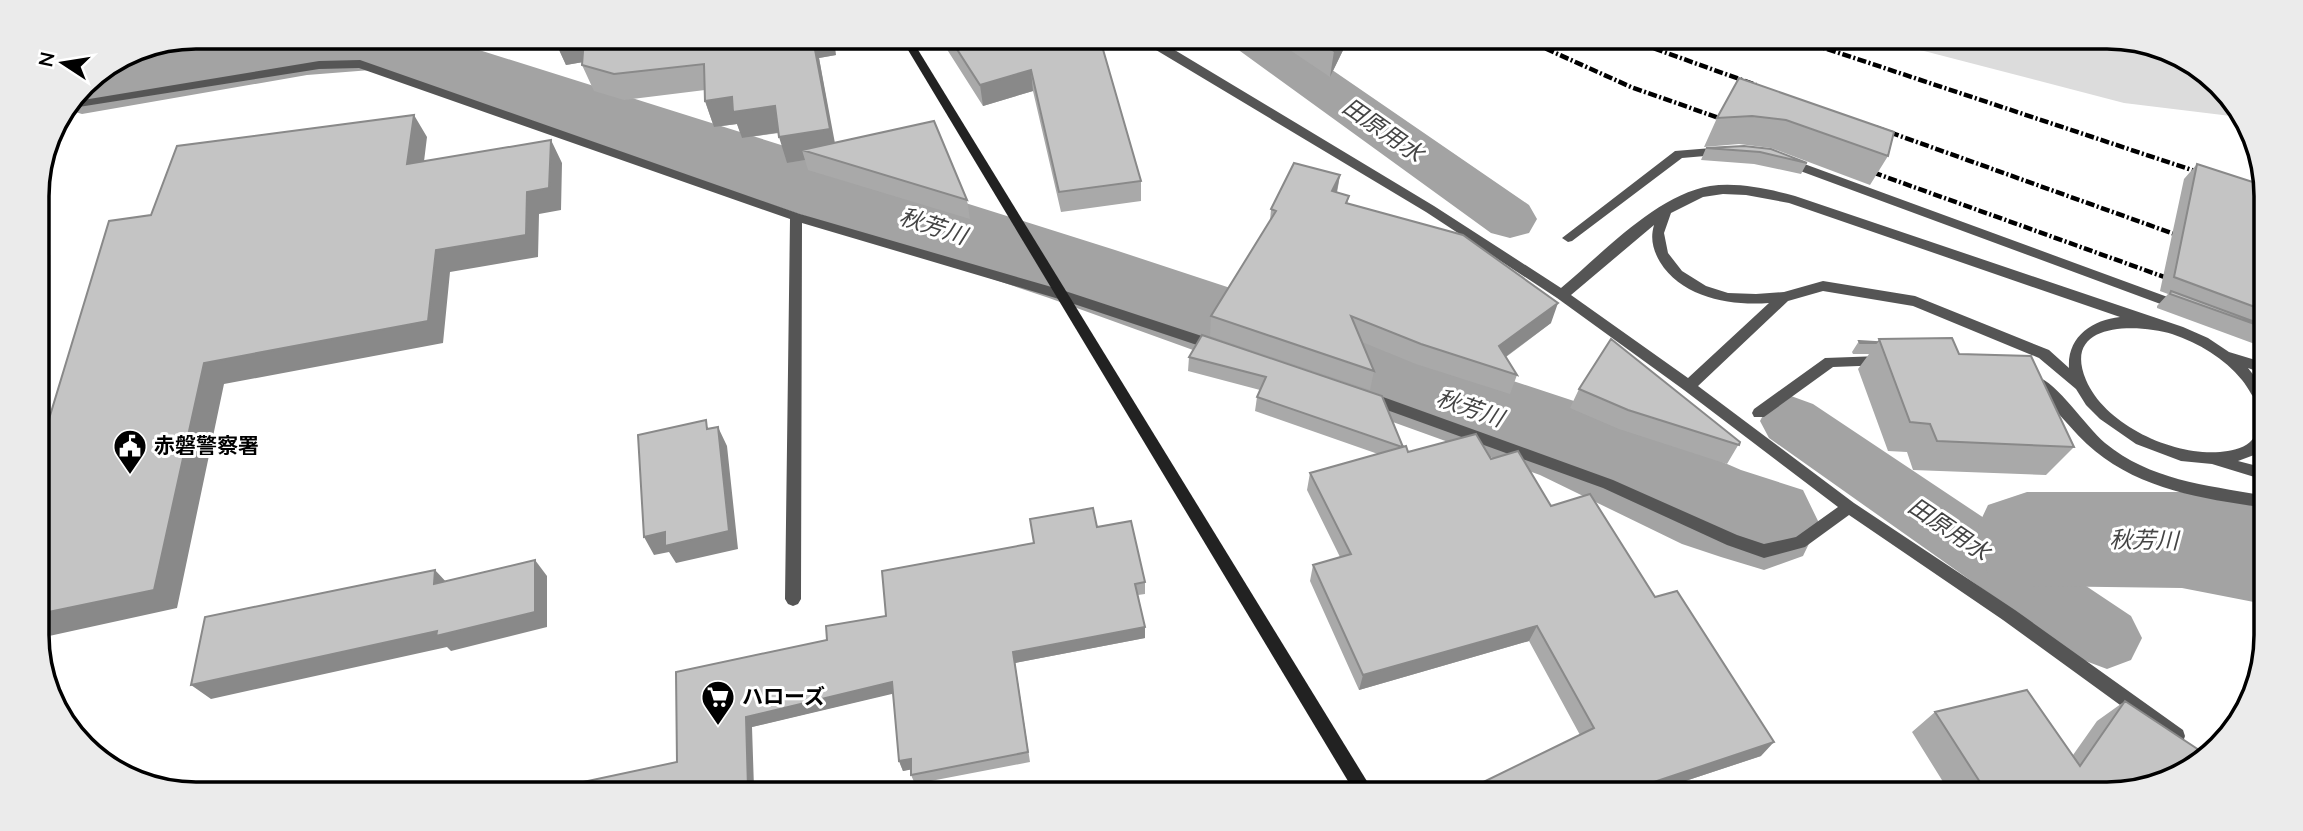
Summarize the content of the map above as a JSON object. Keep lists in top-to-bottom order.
{
  "water": ["田原用水", "秋芳川"],
  "places": {
    "public building": ["赤磐警察署"],
    "supermarket": ["ハローズ"]
  },
  "north": "left"
}
